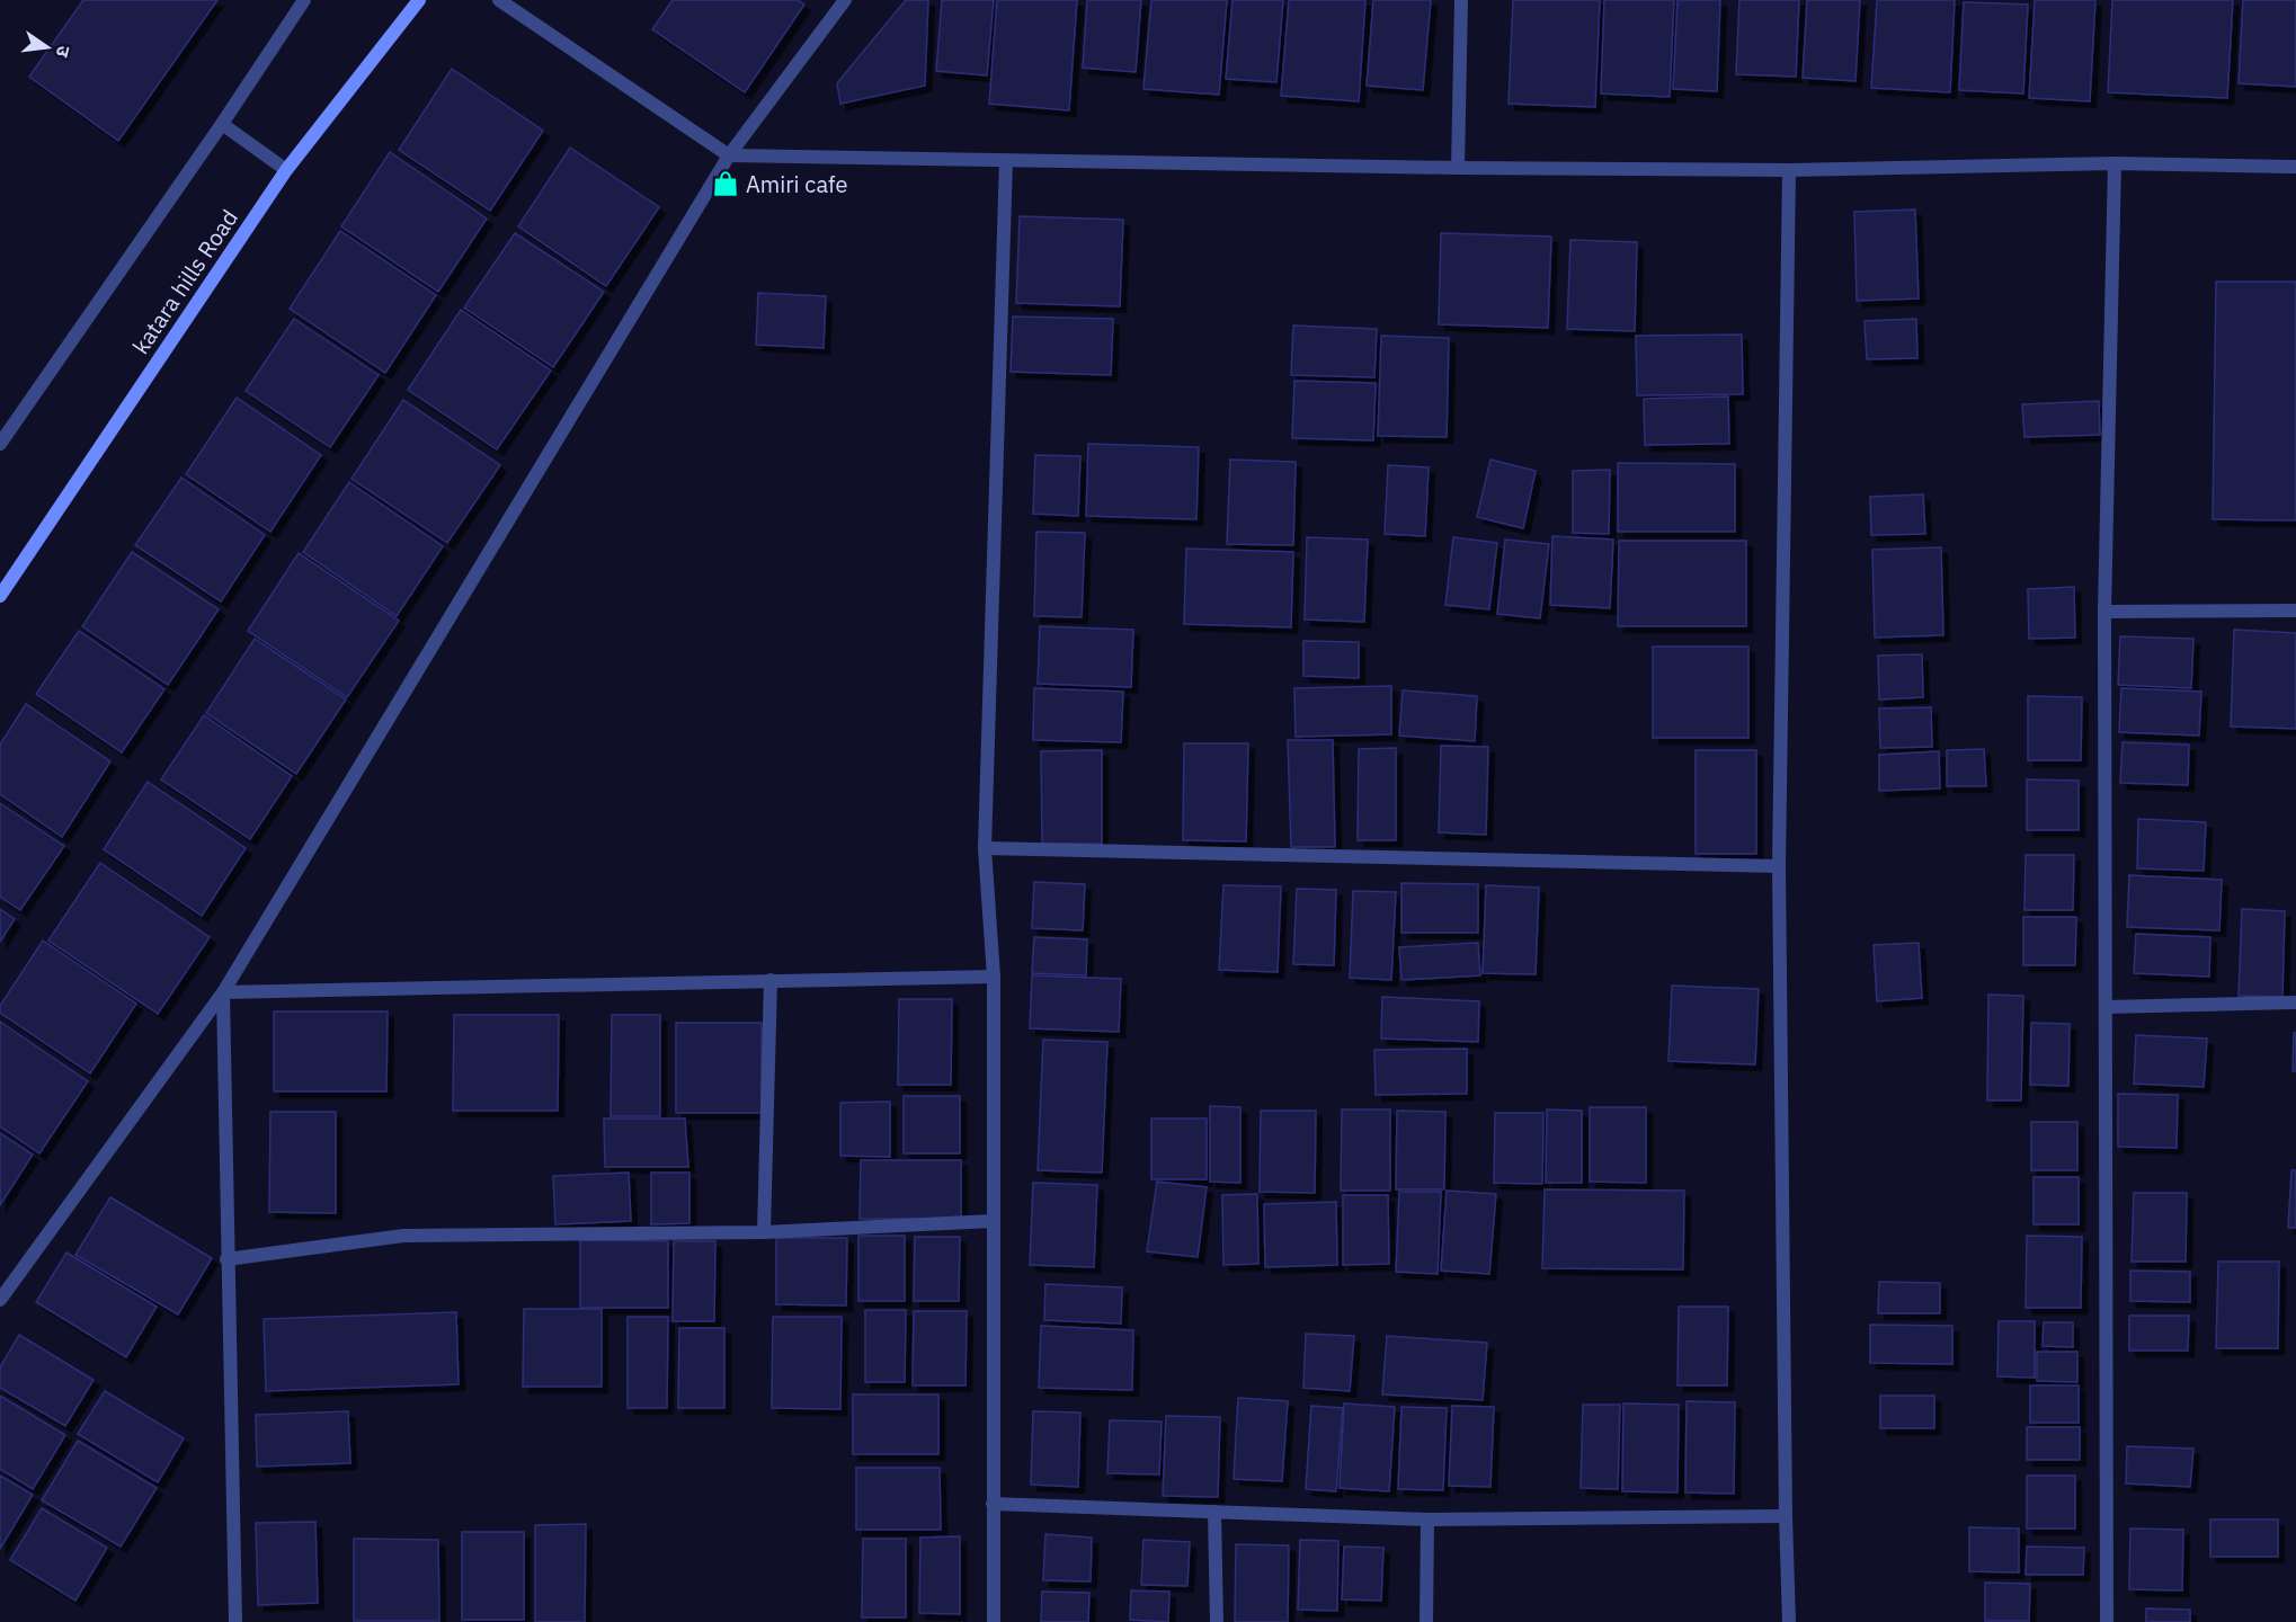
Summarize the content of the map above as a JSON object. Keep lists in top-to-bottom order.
{
  "streets": {
    "main road": ["katara hills Road"]
  },
  "places": {
    "shop": ["Amiri cafe"]
  },
  "north": "right"
}
